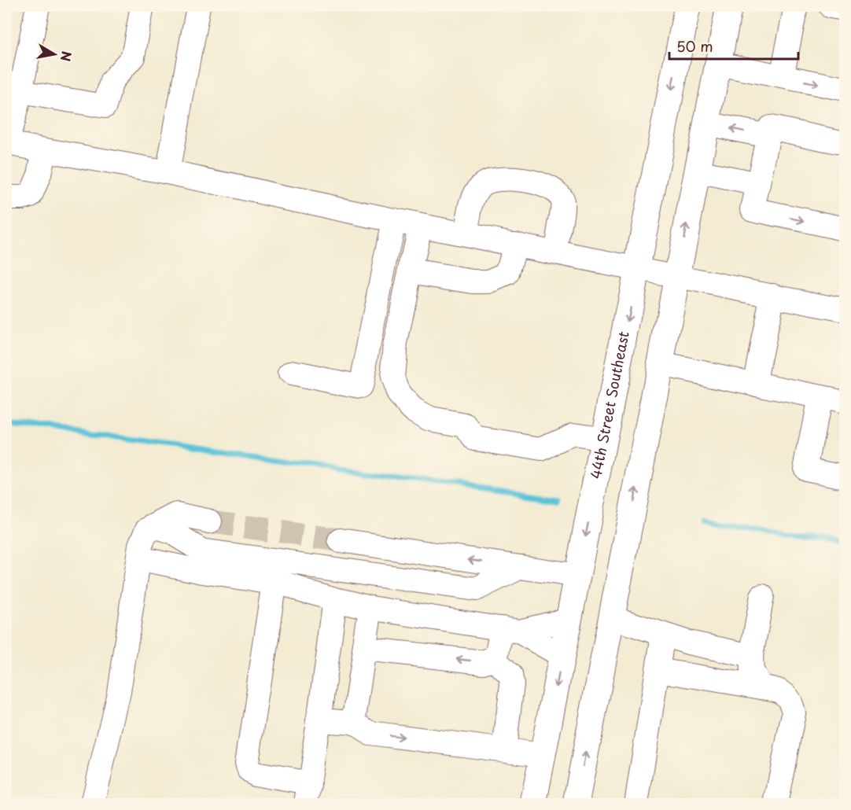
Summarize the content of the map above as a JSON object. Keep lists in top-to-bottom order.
{
  "streets": {
    "main road": ["44th Street Southeast"]
  },
  "scale_bar": "50 m",
  "north": "right"
}
